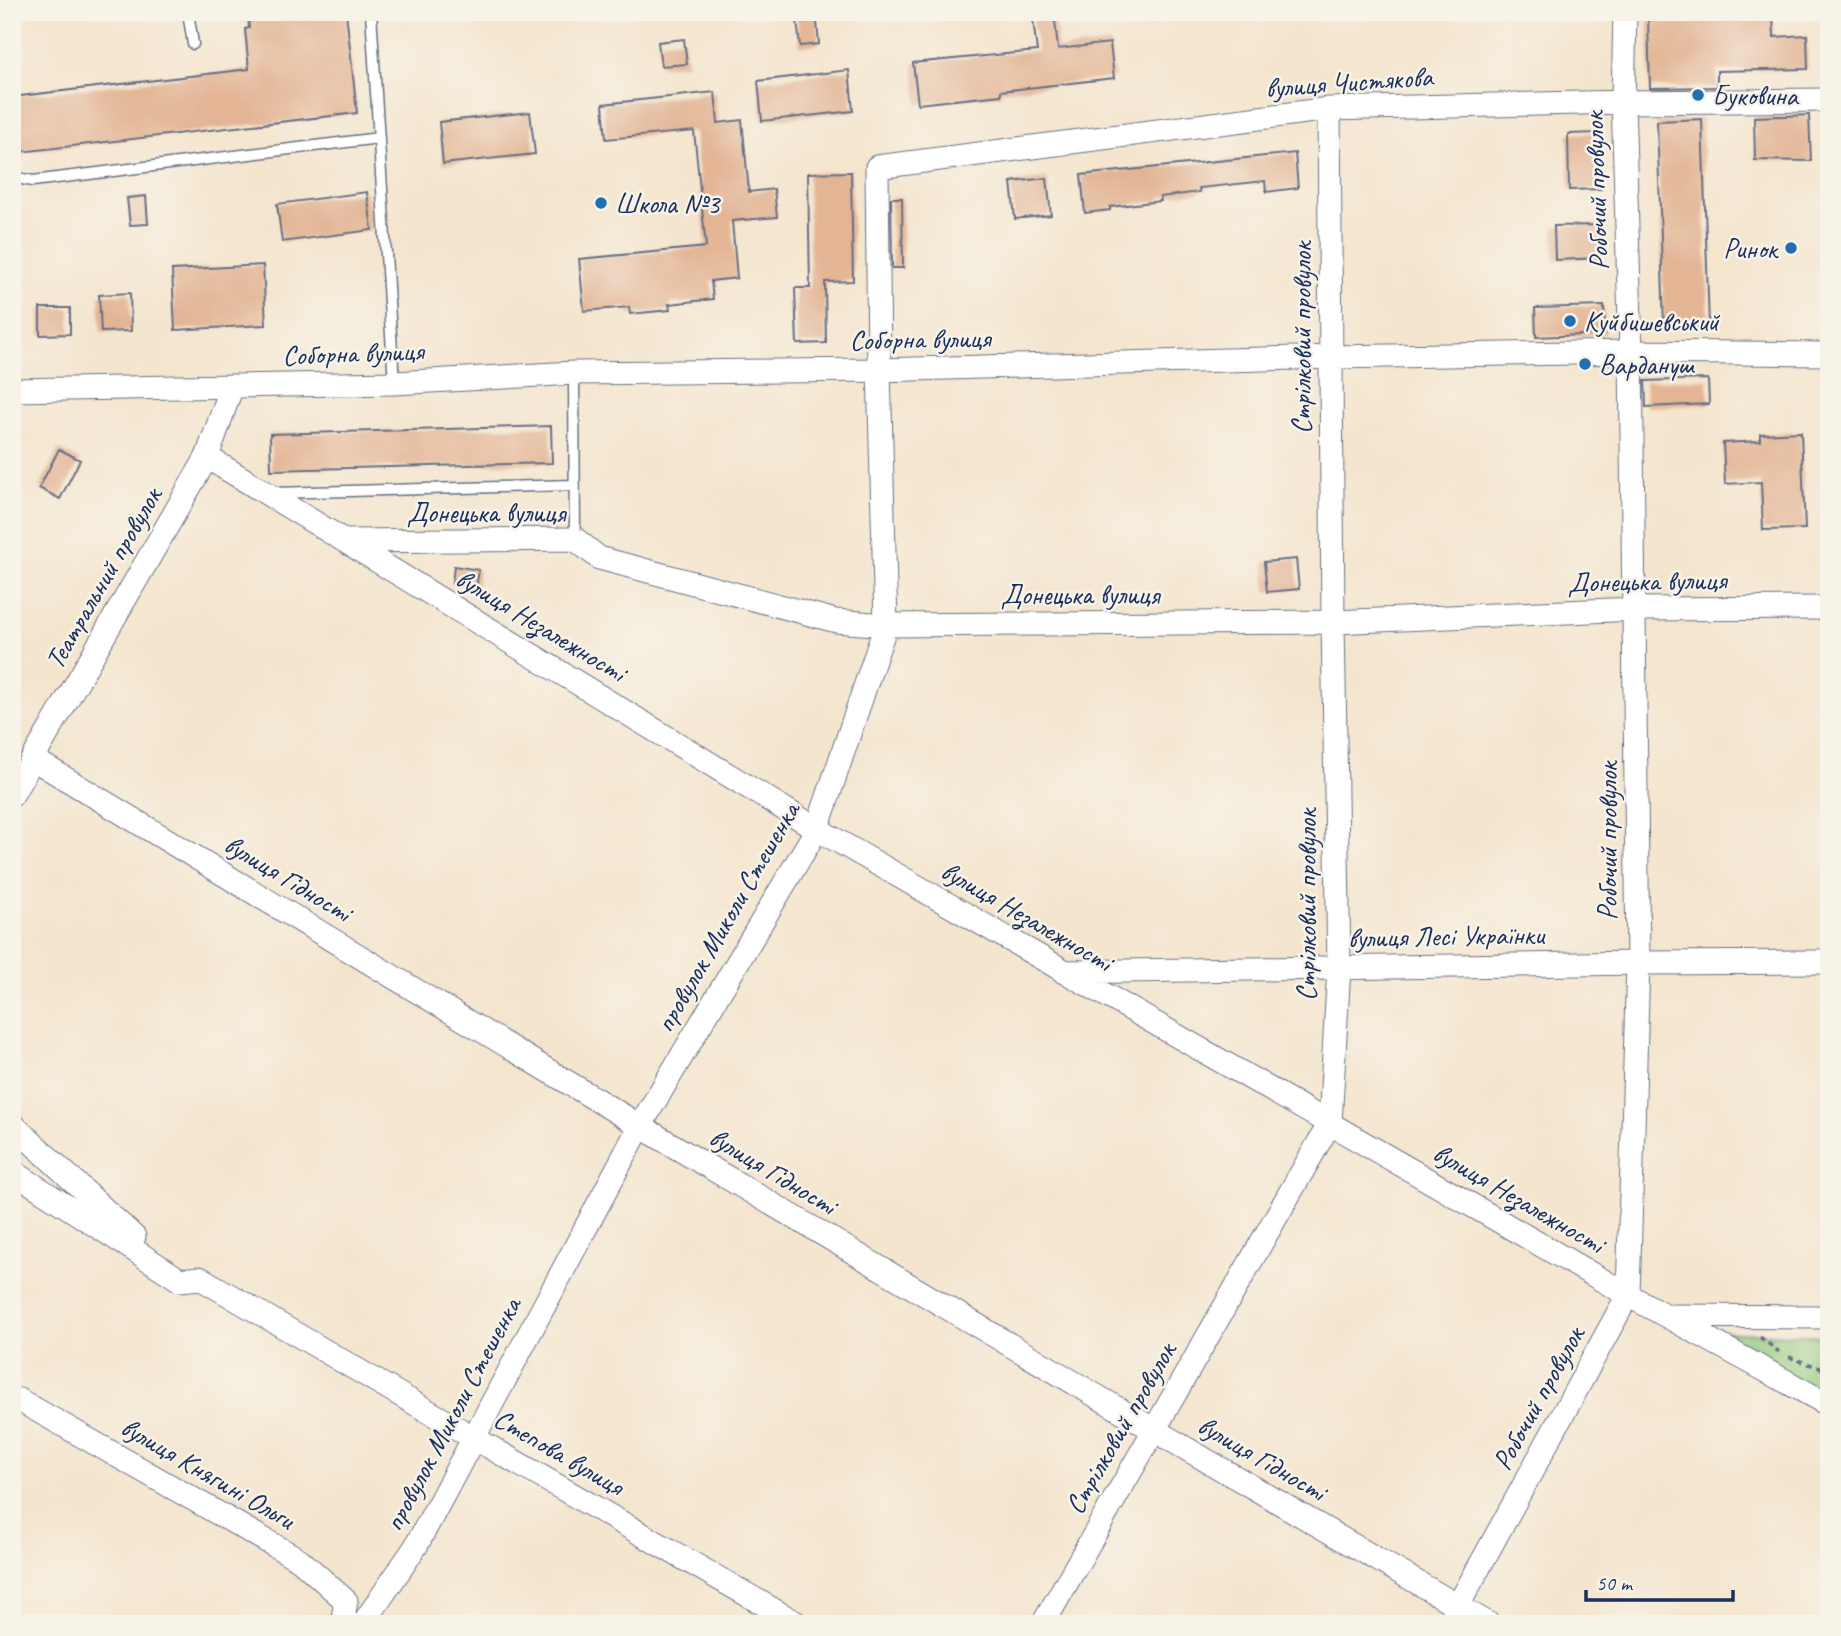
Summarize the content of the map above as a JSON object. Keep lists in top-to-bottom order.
{
  "streets": {
    "street": [
      "вулиця Чистякова",
      "Робочий провулок",
      "Стрілковий провулок",
      "Соборна вулиця",
      "Донецька вулиця",
      "Театральний провулок",
      "вулиця Незалежності",
      "вулиця Гідності",
      "провулок Миколи Стешенка",
      "вулиця Лесі Українки",
      "Степова вулиця",
      "вулиця Княгині Ольги"
    ]
  },
  "crossings": [
    ["вулиця Чистякова", "Робочий провулок"],
    ["вулиця Чистякова", "Стрілковий провулок"],
    ["вулиця Чистякова", "провулок Миколи Стешенка"],
    ["Робочий провулок", "Соборна вулиця"],
    ["Робочий провулок", "Донецька вулиця"],
    ["Робочий провулок", "вулиця Незалежності"],
    ["Робочий провулок", "вулиця Гідності"],
    ["Робочий провулок", "вулиця Лесі Українки"],
    ["Стрілковий провулок", "Соборна вулиця"],
    ["Стрілковий провулок", "Донецька вулиця"],
    ["Стрілковий провулок", "вулиця Незалежності"],
    ["Стрілковий провулок", "вулиця Гідності"],
    ["Стрілковий провулок", "вулиця Лесі Українки"],
    ["Соборна вулиця", "Театральний провулок"],
    ["Соборна вулиця", "провулок Миколи Стешенка"],
    ["Донецька вулиця", "вулиця Незалежності"],
    ["Донецька вулиця", "провулок Миколи Стешенка"],
    ["Театральний провулок", "вулиця Незалежності"],
    ["Театральний провулок", "вулиця Гідності"],
    ["вулиця Незалежності", "провулок Миколи Стешенка"],
    ["вулиця Незалежності", "вулиця Лесі Українки"],
    ["вулиця Гідності", "провулок Миколи Стешенка"],
    ["провулок Миколи Стешенка", "Степова вулиця"]
  ],
  "places": [
    "Буковина",
    "Школа №3",
    "Ринок",
    "Куйбишевський",
    "Вардануш"
  ],
  "scale_bar": "50 m"
}
